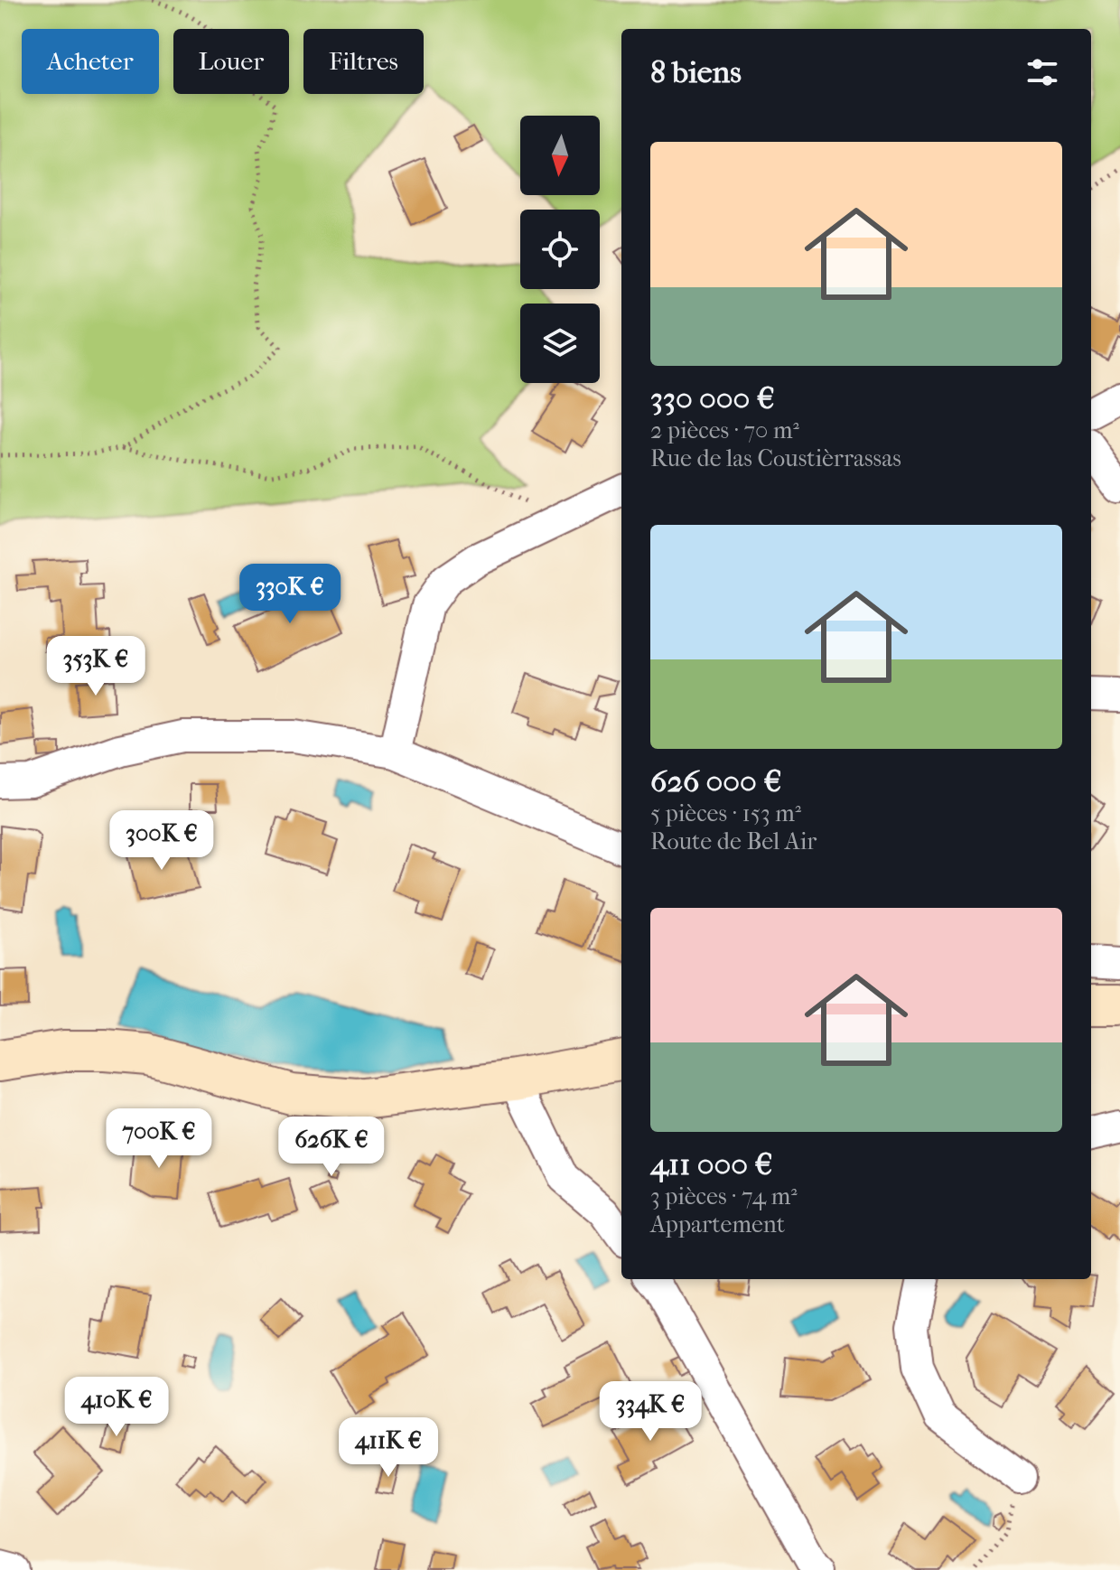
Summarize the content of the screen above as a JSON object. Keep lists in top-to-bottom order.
{
  "north": "bottom",
  "page": {
    "chip": ["Acheter", "Louer", "Filtres"],
    "heading": "8 biens",
    "list": [
      {
        "name": "330 000 €",
        "note": "2 pièces · 70 m² · Rue de las Coustièrrassas"
      },
      {
        "name": "626 000 €",
        "note": "5 pièces · 153 m² · Route de Bel Air"
      },
      {
        "name": "411 000 €",
        "note": "3 pièces · 74 m² · Appartement"
      }
    ],
    "price": [
      "330K €",
      "353K €",
      "300K €",
      "700K €",
      "626K €",
      "410K €",
      "334K €",
      "411K €"
    ]
  }
}
